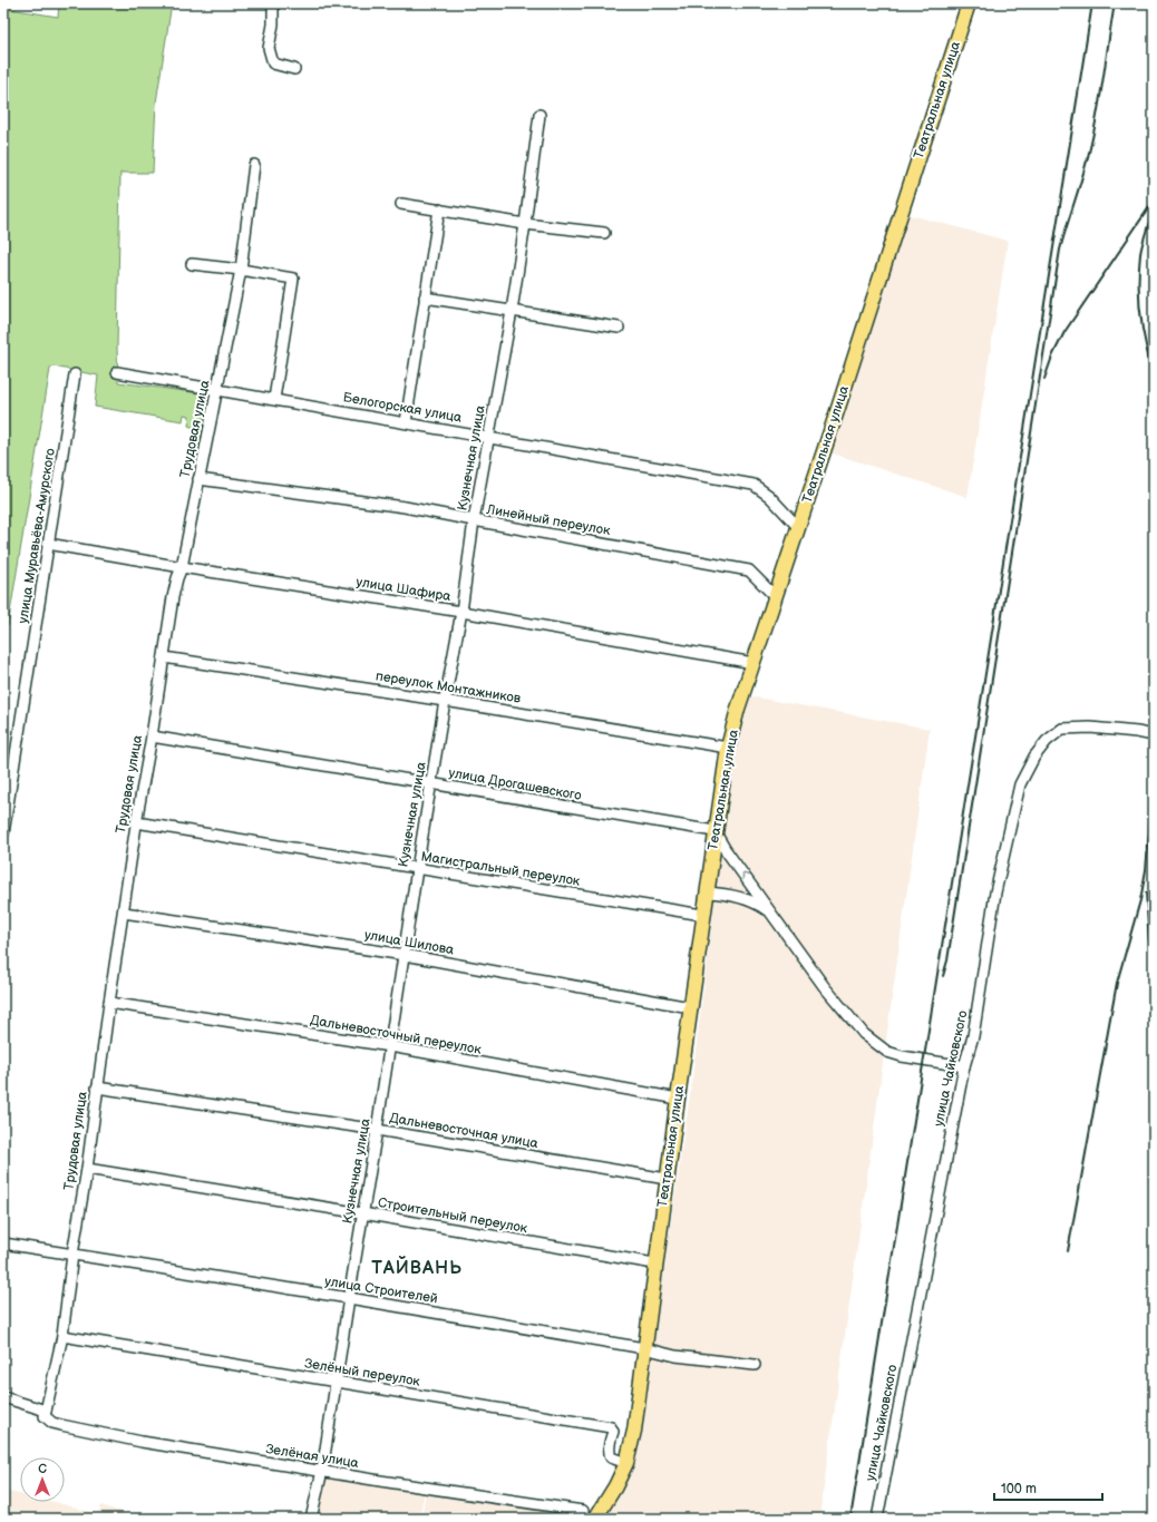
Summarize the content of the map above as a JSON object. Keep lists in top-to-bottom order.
{
  "streets": {
    "main road": ["Театральная улица"],
    "street": [
      "Белогорская улица",
      "Трудовая улица",
      "Кузнечная улица",
      "Линейный переулок",
      "улица Муравьёва-Амурского",
      "улица Шафира",
      "переулок Монтажников",
      "улица Дрогашевского",
      "Магистральный переулок",
      "улица Шилова",
      "Дальневосточный переулок",
      "улица Чайковского",
      "Дальневосточная улица",
      "Строительный переулок",
      "улица Строителей",
      "Зелёный переулок",
      "Зелёная улица"
    ]
  },
  "crossings": [
    ["Театральная улица", "Белогорская улица"],
    ["Театральная улица", "Линейный переулок"],
    ["Театральная улица", "улица Шафира"],
    ["Театральная улица", "переулок Монтажников"],
    ["Театральная улица", "улица Дрогашевского"],
    ["Театральная улица", "Магистральный переулок"],
    ["Театральная улица", "улица Шилова"],
    ["Театральная улица", "Дальневосточный переулок"],
    ["Театральная улица", "Дальневосточная улица"],
    ["Театральная улица", "Строительный переулок"],
    ["Театральная улица", "улица Строителей"],
    ["Театральная улица", "Зелёный переулок"],
    ["Белогорская улица", "Трудовая улица"],
    ["Белогорская улица", "Кузнечная улица"],
    ["Трудовая улица", "Линейный переулок"],
    ["Трудовая улица", "улица Шафира"],
    ["Трудовая улица", "переулок Монтажников"],
    ["Трудовая улица", "улица Дрогашевского"],
    ["Трудовая улица", "Магистральный переулок"],
    ["Трудовая улица", "улица Шилова"],
    ["Трудовая улица", "Дальневосточный переулок"],
    ["Трудовая улица", "Дальневосточная улица"],
    ["Трудовая улица", "Строительный переулок"],
    ["Трудовая улица", "улица Строителей"],
    ["Трудовая улица", "Зелёный переулок"],
    ["Трудовая улица", "Зелёная улица"],
    ["Кузнечная улица", "Линейный переулок"],
    ["Кузнечная улица", "улица Шафира"],
    ["Кузнечная улица", "переулок Монтажников"],
    ["Кузнечная улица", "улица Дрогашевского"],
    ["Кузнечная улица", "Магистральный переулок"],
    ["Кузнечная улица", "улица Шилова"],
    ["Кузнечная улица", "Дальневосточный переулок"],
    ["Кузнечная улица", "Дальневосточная улица"],
    ["Кузнечная улица", "Строительный переулок"],
    ["Кузнечная улица", "улица Строителей"],
    ["Кузнечная улица", "Зелёный переулок"],
    ["Кузнечная улица", "Зелёная улица"],
    ["улица Муравьёва-Амурского", "улица Шафира"]
  ],
  "districts": ["ТАЙВАНЬ"],
  "scale_bar": "100 m",
  "north": "top"
}
